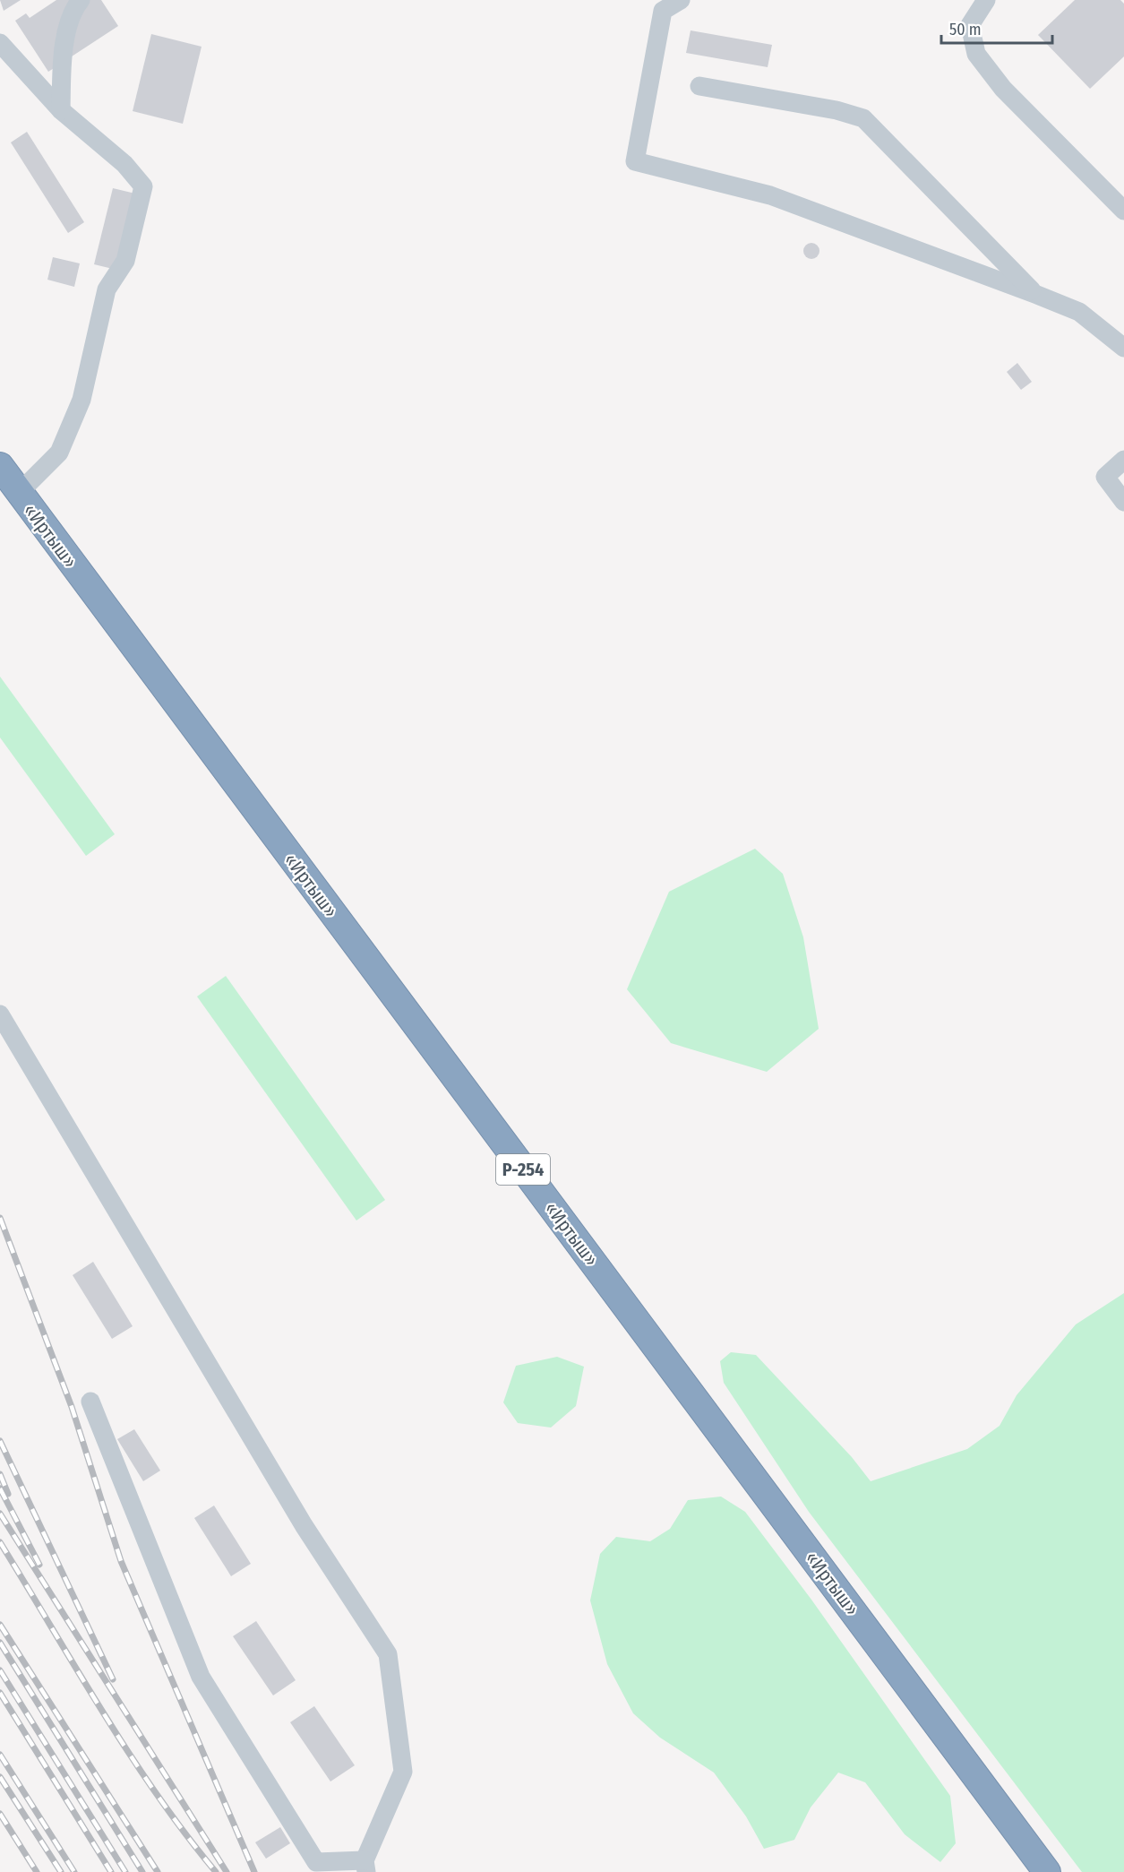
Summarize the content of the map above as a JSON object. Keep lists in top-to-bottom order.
{
  "streets": {
    "highway": ["«Иртыш»", "Р-254"]
  },
  "scale_bar": "50 m"
}
